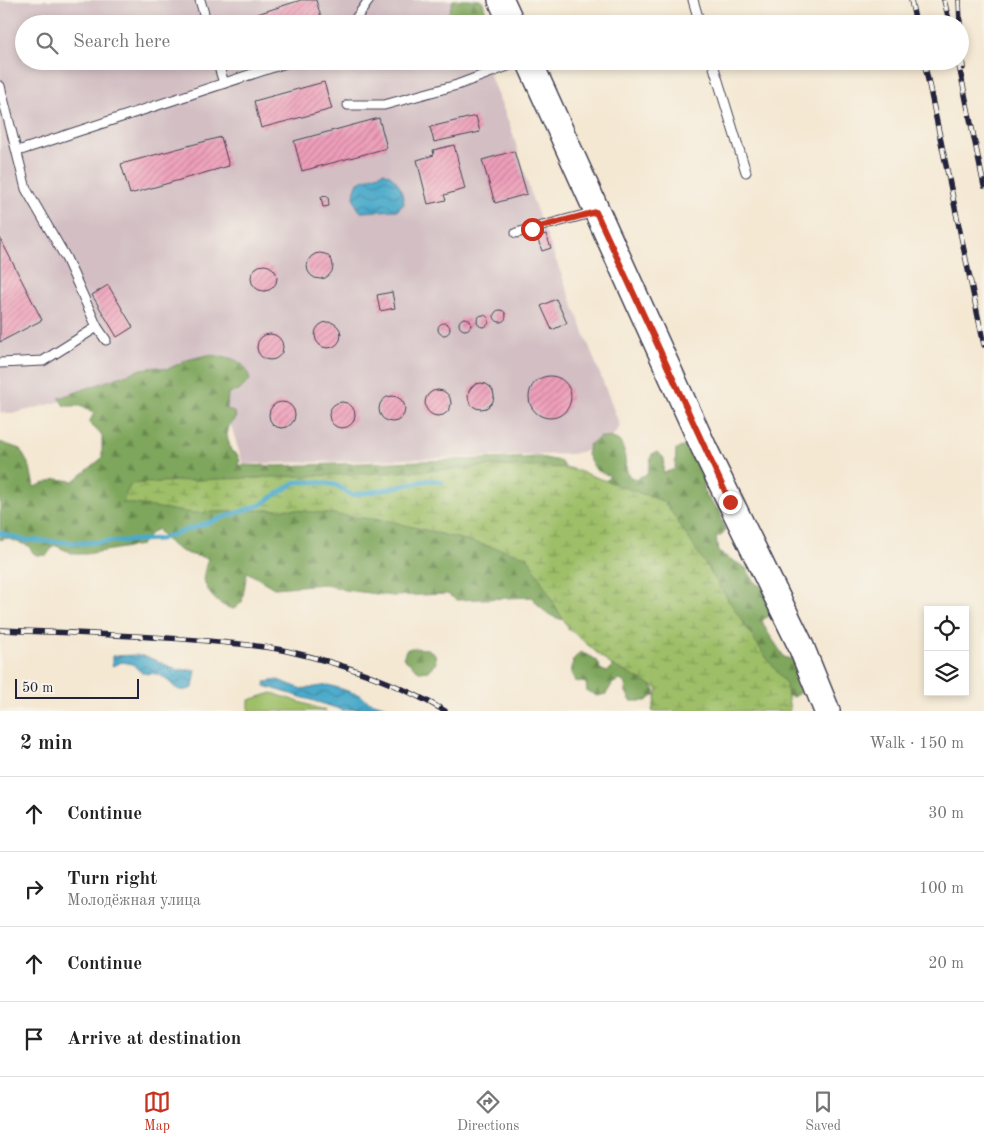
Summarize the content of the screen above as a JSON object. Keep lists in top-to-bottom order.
{
  "scale_bar": "50 m",
  "page": {
    "search": "Search here",
    "scale": "50 m",
    "heading": ["2 min", "Walk · 150 m"],
    "list": [
      ["Continue", "30 m"],
      ["Turn right", "Молодёжная улица", "100 m"],
      ["Continue", "20 m"],
      "Arrive at destination"
    ],
    "nav": ["Map", "Directions", "Saved"]
  }
}
